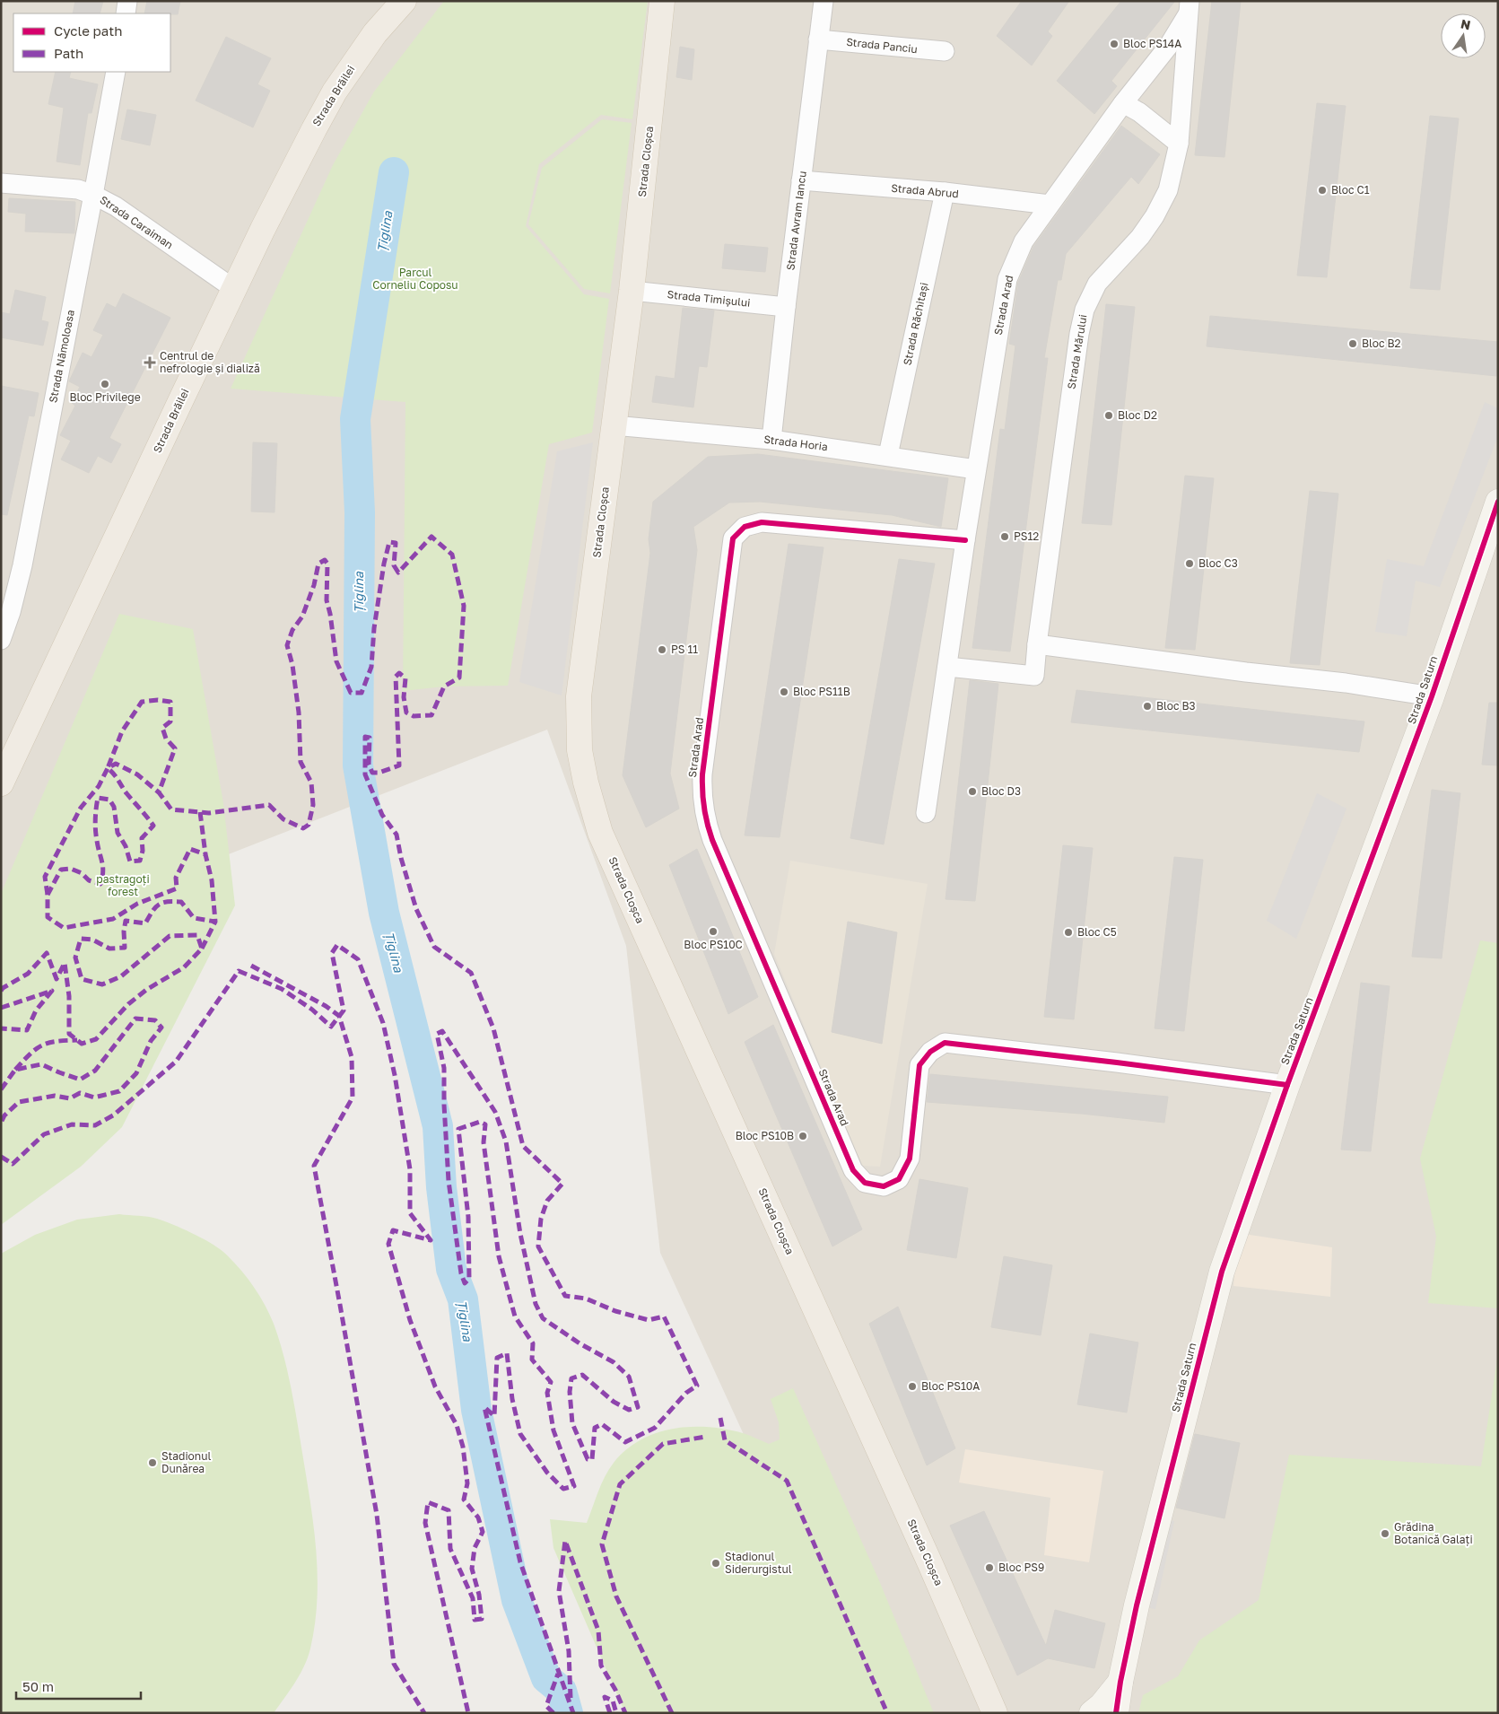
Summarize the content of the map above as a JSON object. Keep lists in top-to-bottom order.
{
  "streets": {
    "main road": ["Strada Brăilei", "Strada Cloșca"],
    "street": [
      "Strada Panciu",
      "Strada Abrud",
      "Strada Avram Iancu",
      "Strada Caraiman",
      "Strada Timișului",
      "Strada Arad",
      "Strada Răchitași",
      "Strada Mărului",
      "Strada Nămoloasa",
      "Strada Horia",
      "Strada Saturn"
    ]
  },
  "crossings": [
    ["Strada Panciu", "Strada Avram Iancu"],
    ["Strada Brăilei", "Strada Caraiman"],
    ["Strada Cloșca", "Strada Timișului"],
    ["Strada Cloșca", "Strada Horia"],
    ["Strada Abrud", "Strada Avram Iancu"],
    ["Strada Abrud", "Strada Arad"],
    ["Strada Abrud", "Strada Răchitași"],
    ["Strada Avram Iancu", "Strada Timișului"],
    ["Strada Avram Iancu", "Strada Horia"],
    ["Strada Caraiman", "Strada Nămoloasa"],
    ["Strada Arad", "Strada Mărului"],
    ["Strada Arad", "Strada Horia"],
    ["Strada Arad", "Strada Saturn"],
    ["Strada Răchitași", "Strada Horia"]
  ],
  "water": ["Țiglina"],
  "parks": ["Parcul Corneliu Coposu", "pastragoți forest"],
  "places": {
    "other": [
      "Bloc PS14A",
      "Bloc C1",
      "Bloc B2",
      "Bloc Privilege",
      "Bloc D2",
      "PS12",
      "Bloc C3",
      "PS 11",
      "Bloc PS11B",
      "Bloc B3",
      "Bloc D3",
      "Bloc PS10C",
      "Bloc C5",
      "Bloc PS10B",
      "Bloc PS10A",
      "Stadionul Dunărea",
      "Grădina Botanică Galați",
      "Stadionul Siderurgistul",
      "Bloc PS9"
    ],
    "health": ["Centrul de nefrologie și dializă"]
  },
  "legend": ["Cycle path", "Path"],
  "scale_bar": "50 m",
  "north": "top"
}
